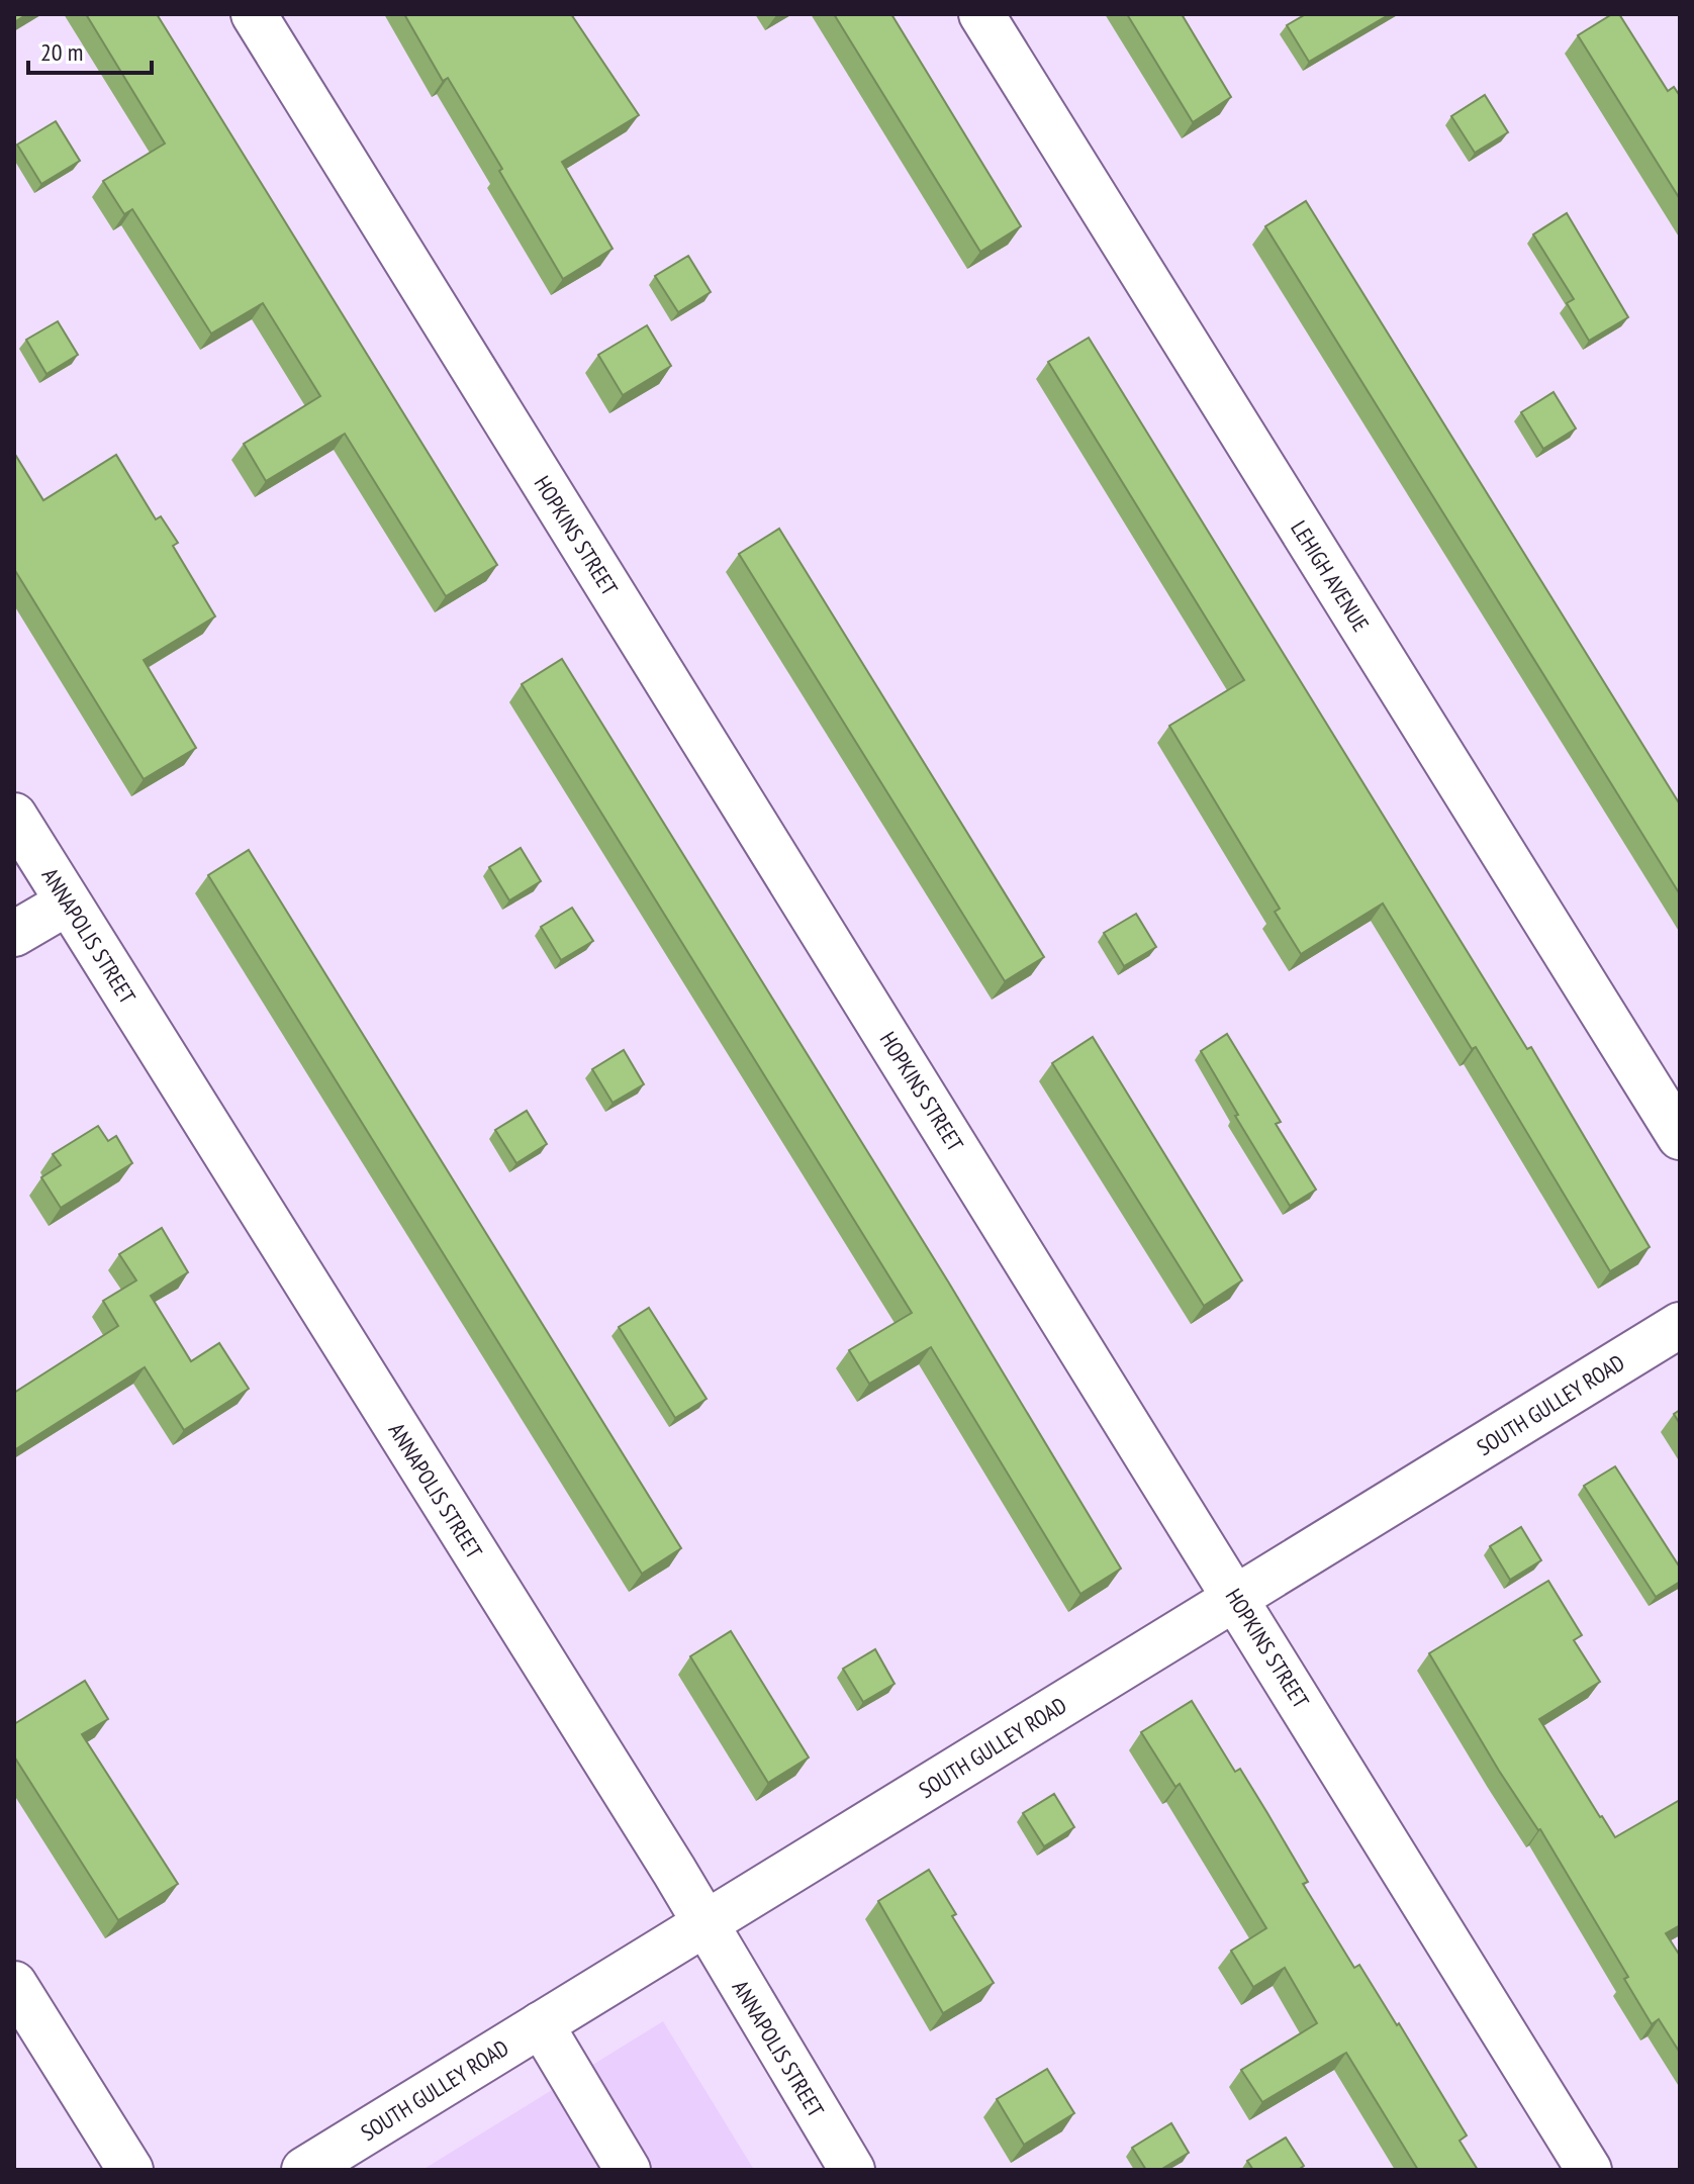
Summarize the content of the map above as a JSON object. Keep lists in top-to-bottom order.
{
  "streets": {
    "street": [
      "HOPKINS STREET",
      "LEHIGH AVENUE",
      "ANNAPOLIS STREET",
      "SOUTH GULLEY ROAD"
    ]
  },
  "crossings": [
    ["HOPKINS STREET", "SOUTH GULLEY ROAD"],
    ["ANNAPOLIS STREET", "SOUTH GULLEY ROAD"]
  ],
  "scale_bar": "20 m"
}
